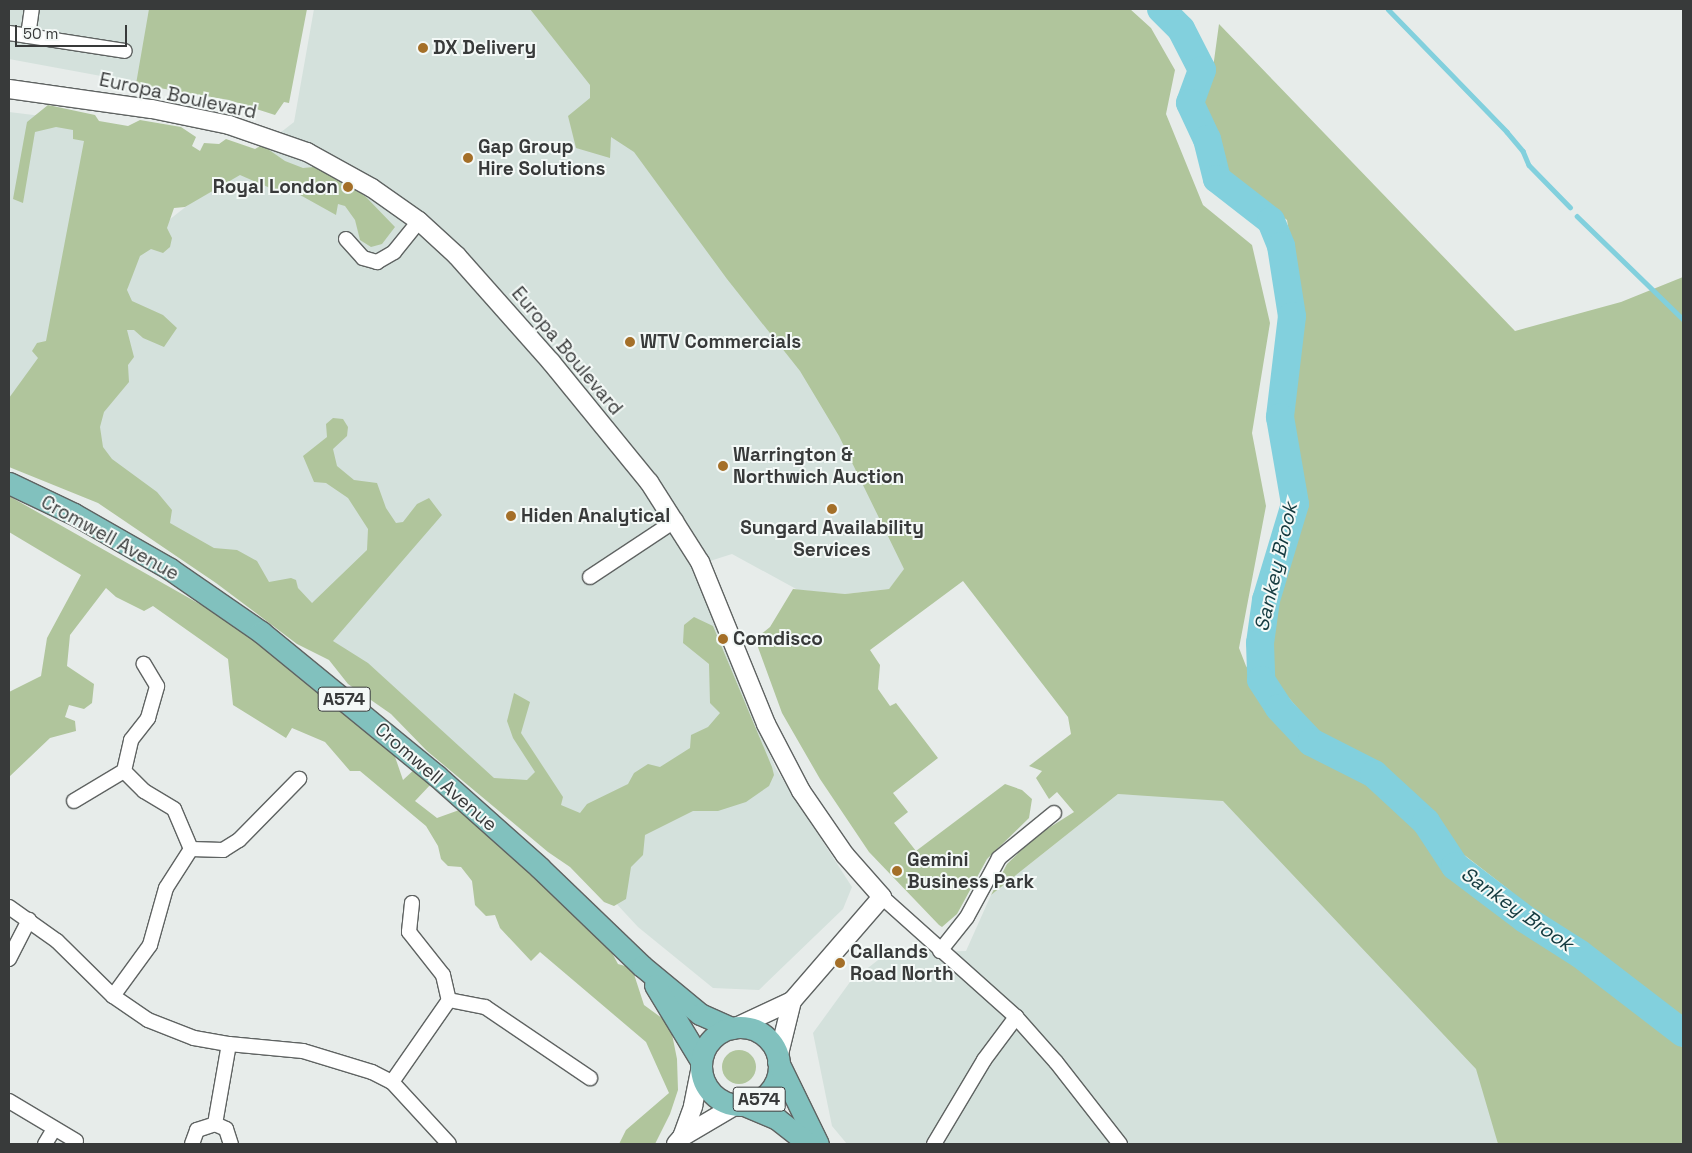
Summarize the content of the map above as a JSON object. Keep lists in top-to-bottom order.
{
  "streets": {
    "main road": ["Cromwell Avenue", "A574"],
    "street": ["Europa Boulevard"]
  },
  "crossings": [
    ["Cromwell Avenue", "A574"]
  ],
  "water": ["Sankey Brook"],
  "places": [
    "DX Delivery",
    "Gap Group Hire Solutions",
    "Royal London",
    "WTV Commercials",
    "Warrington & Northwich Auction",
    "Sungard Availability Services",
    "Hiden Analytical",
    "Comdisco",
    "Gemini Business Park",
    "Callands Road North"
  ],
  "scale_bar": "50 m"
}
